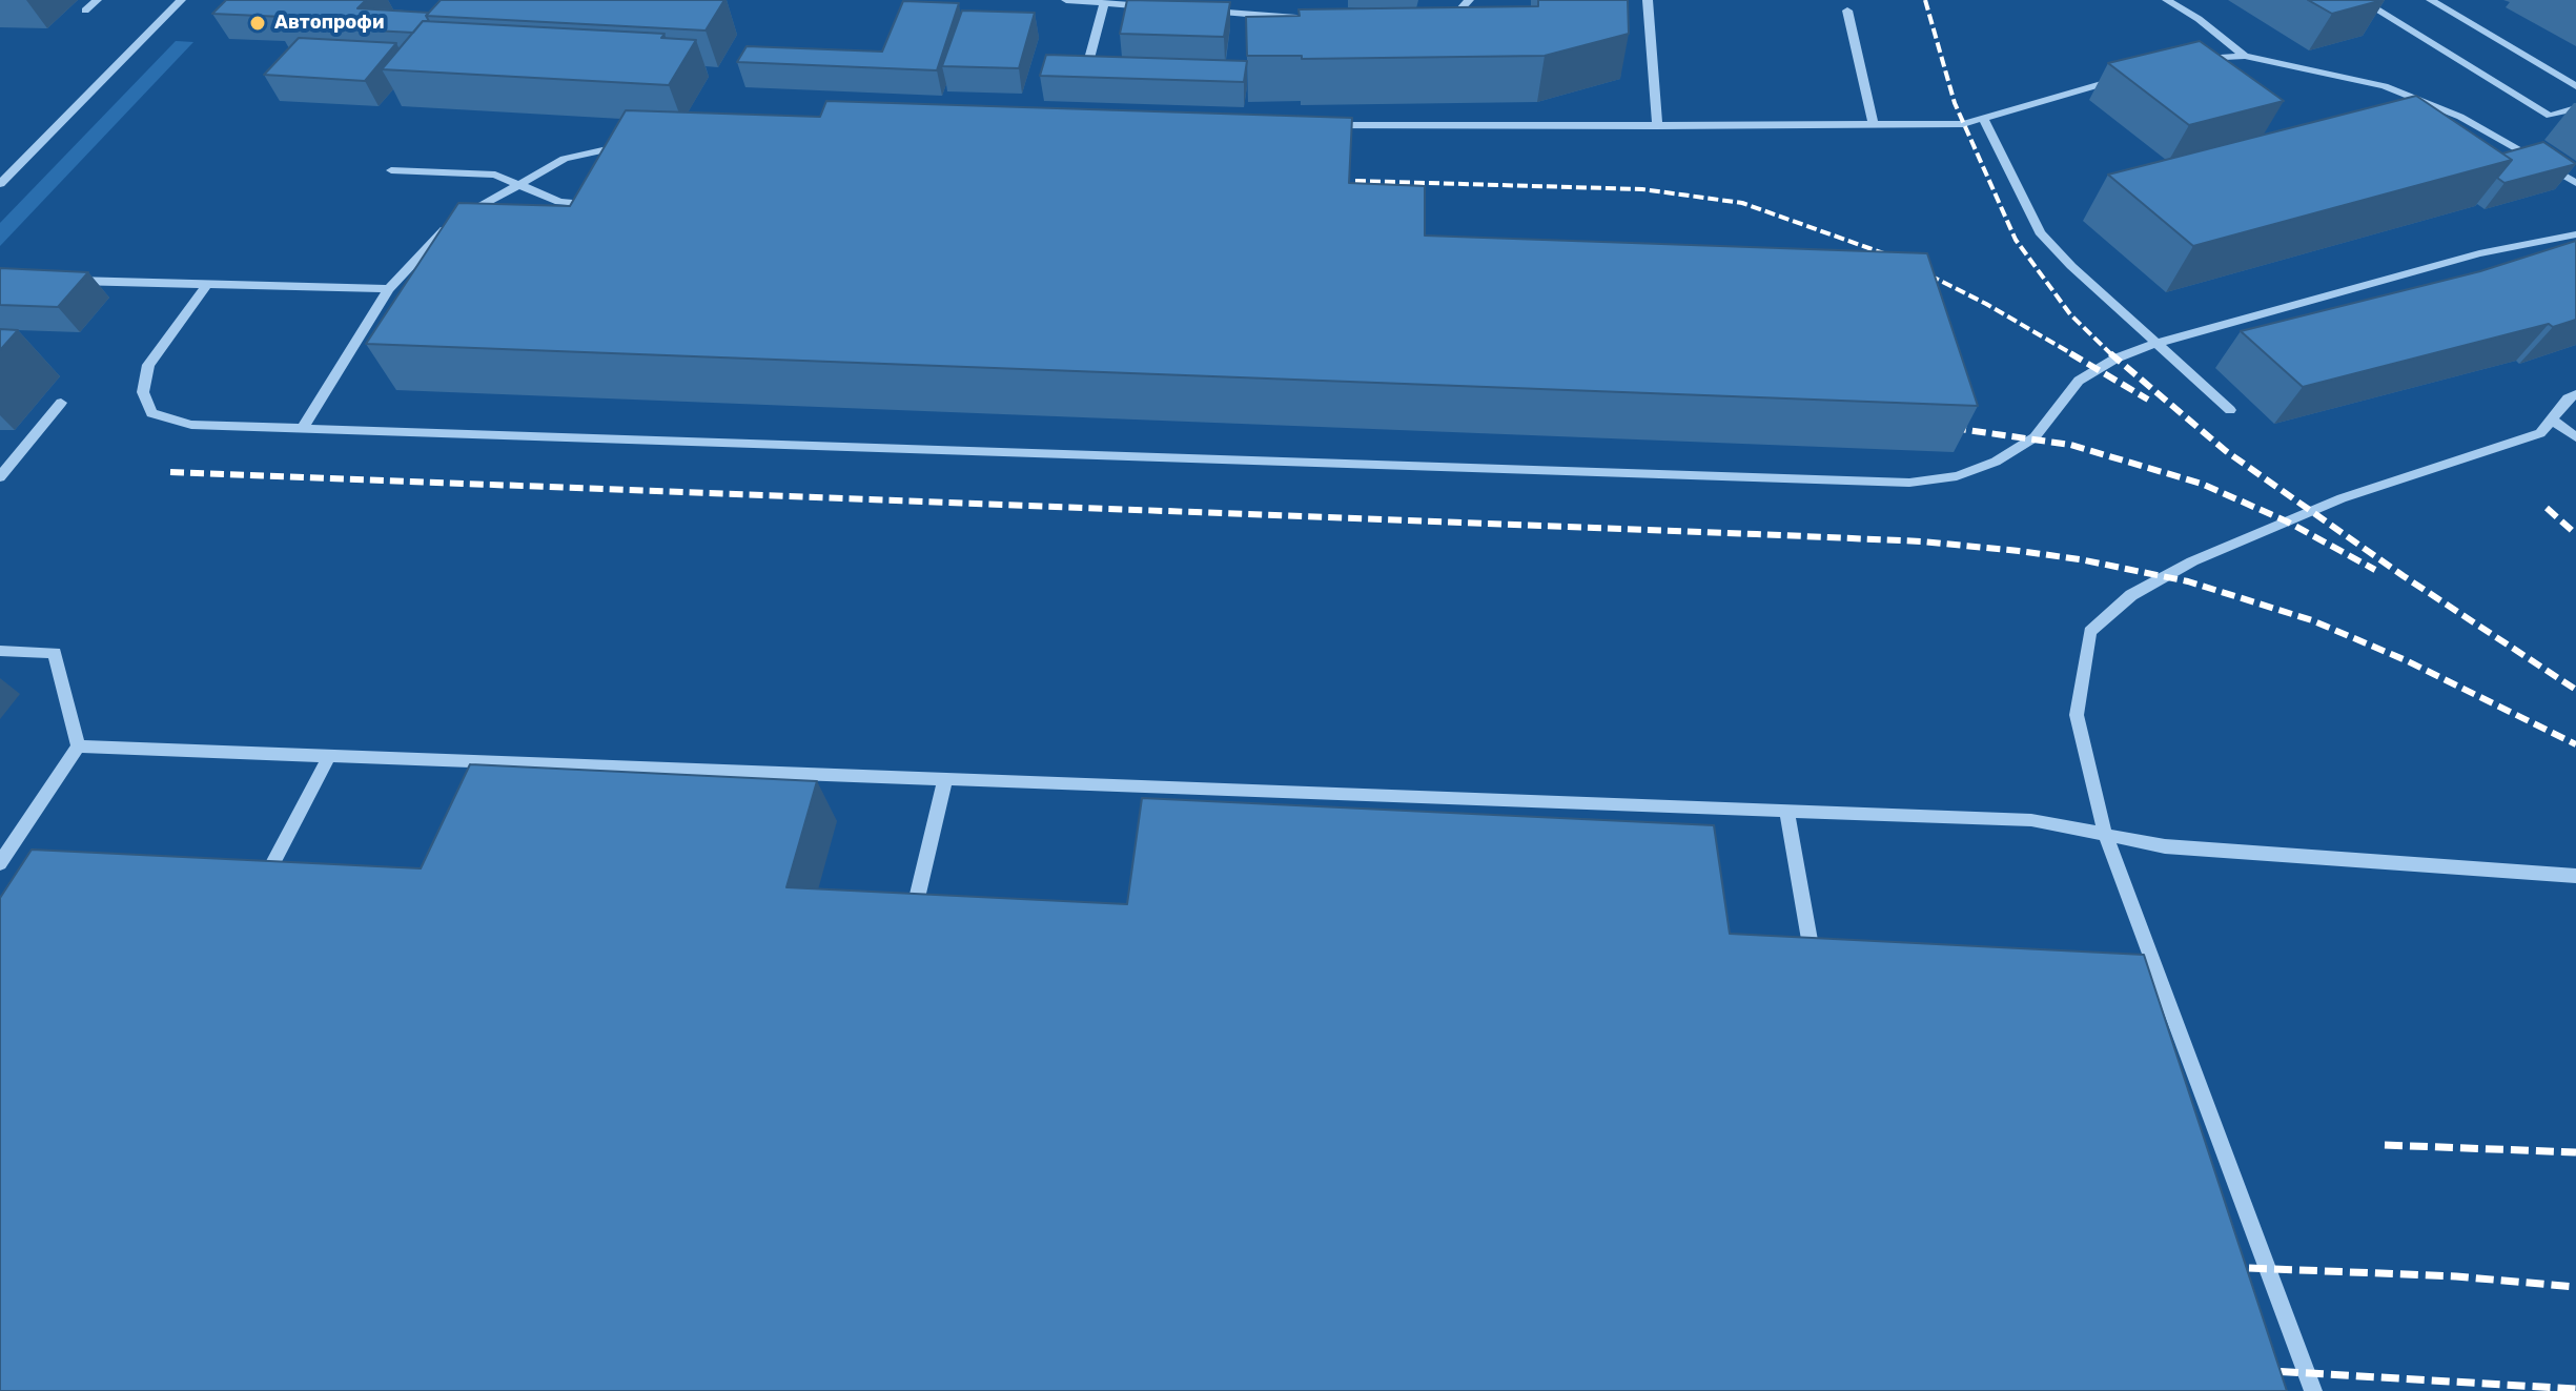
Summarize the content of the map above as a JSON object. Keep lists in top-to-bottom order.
{
  "places": ["Автопрофи"]
}
